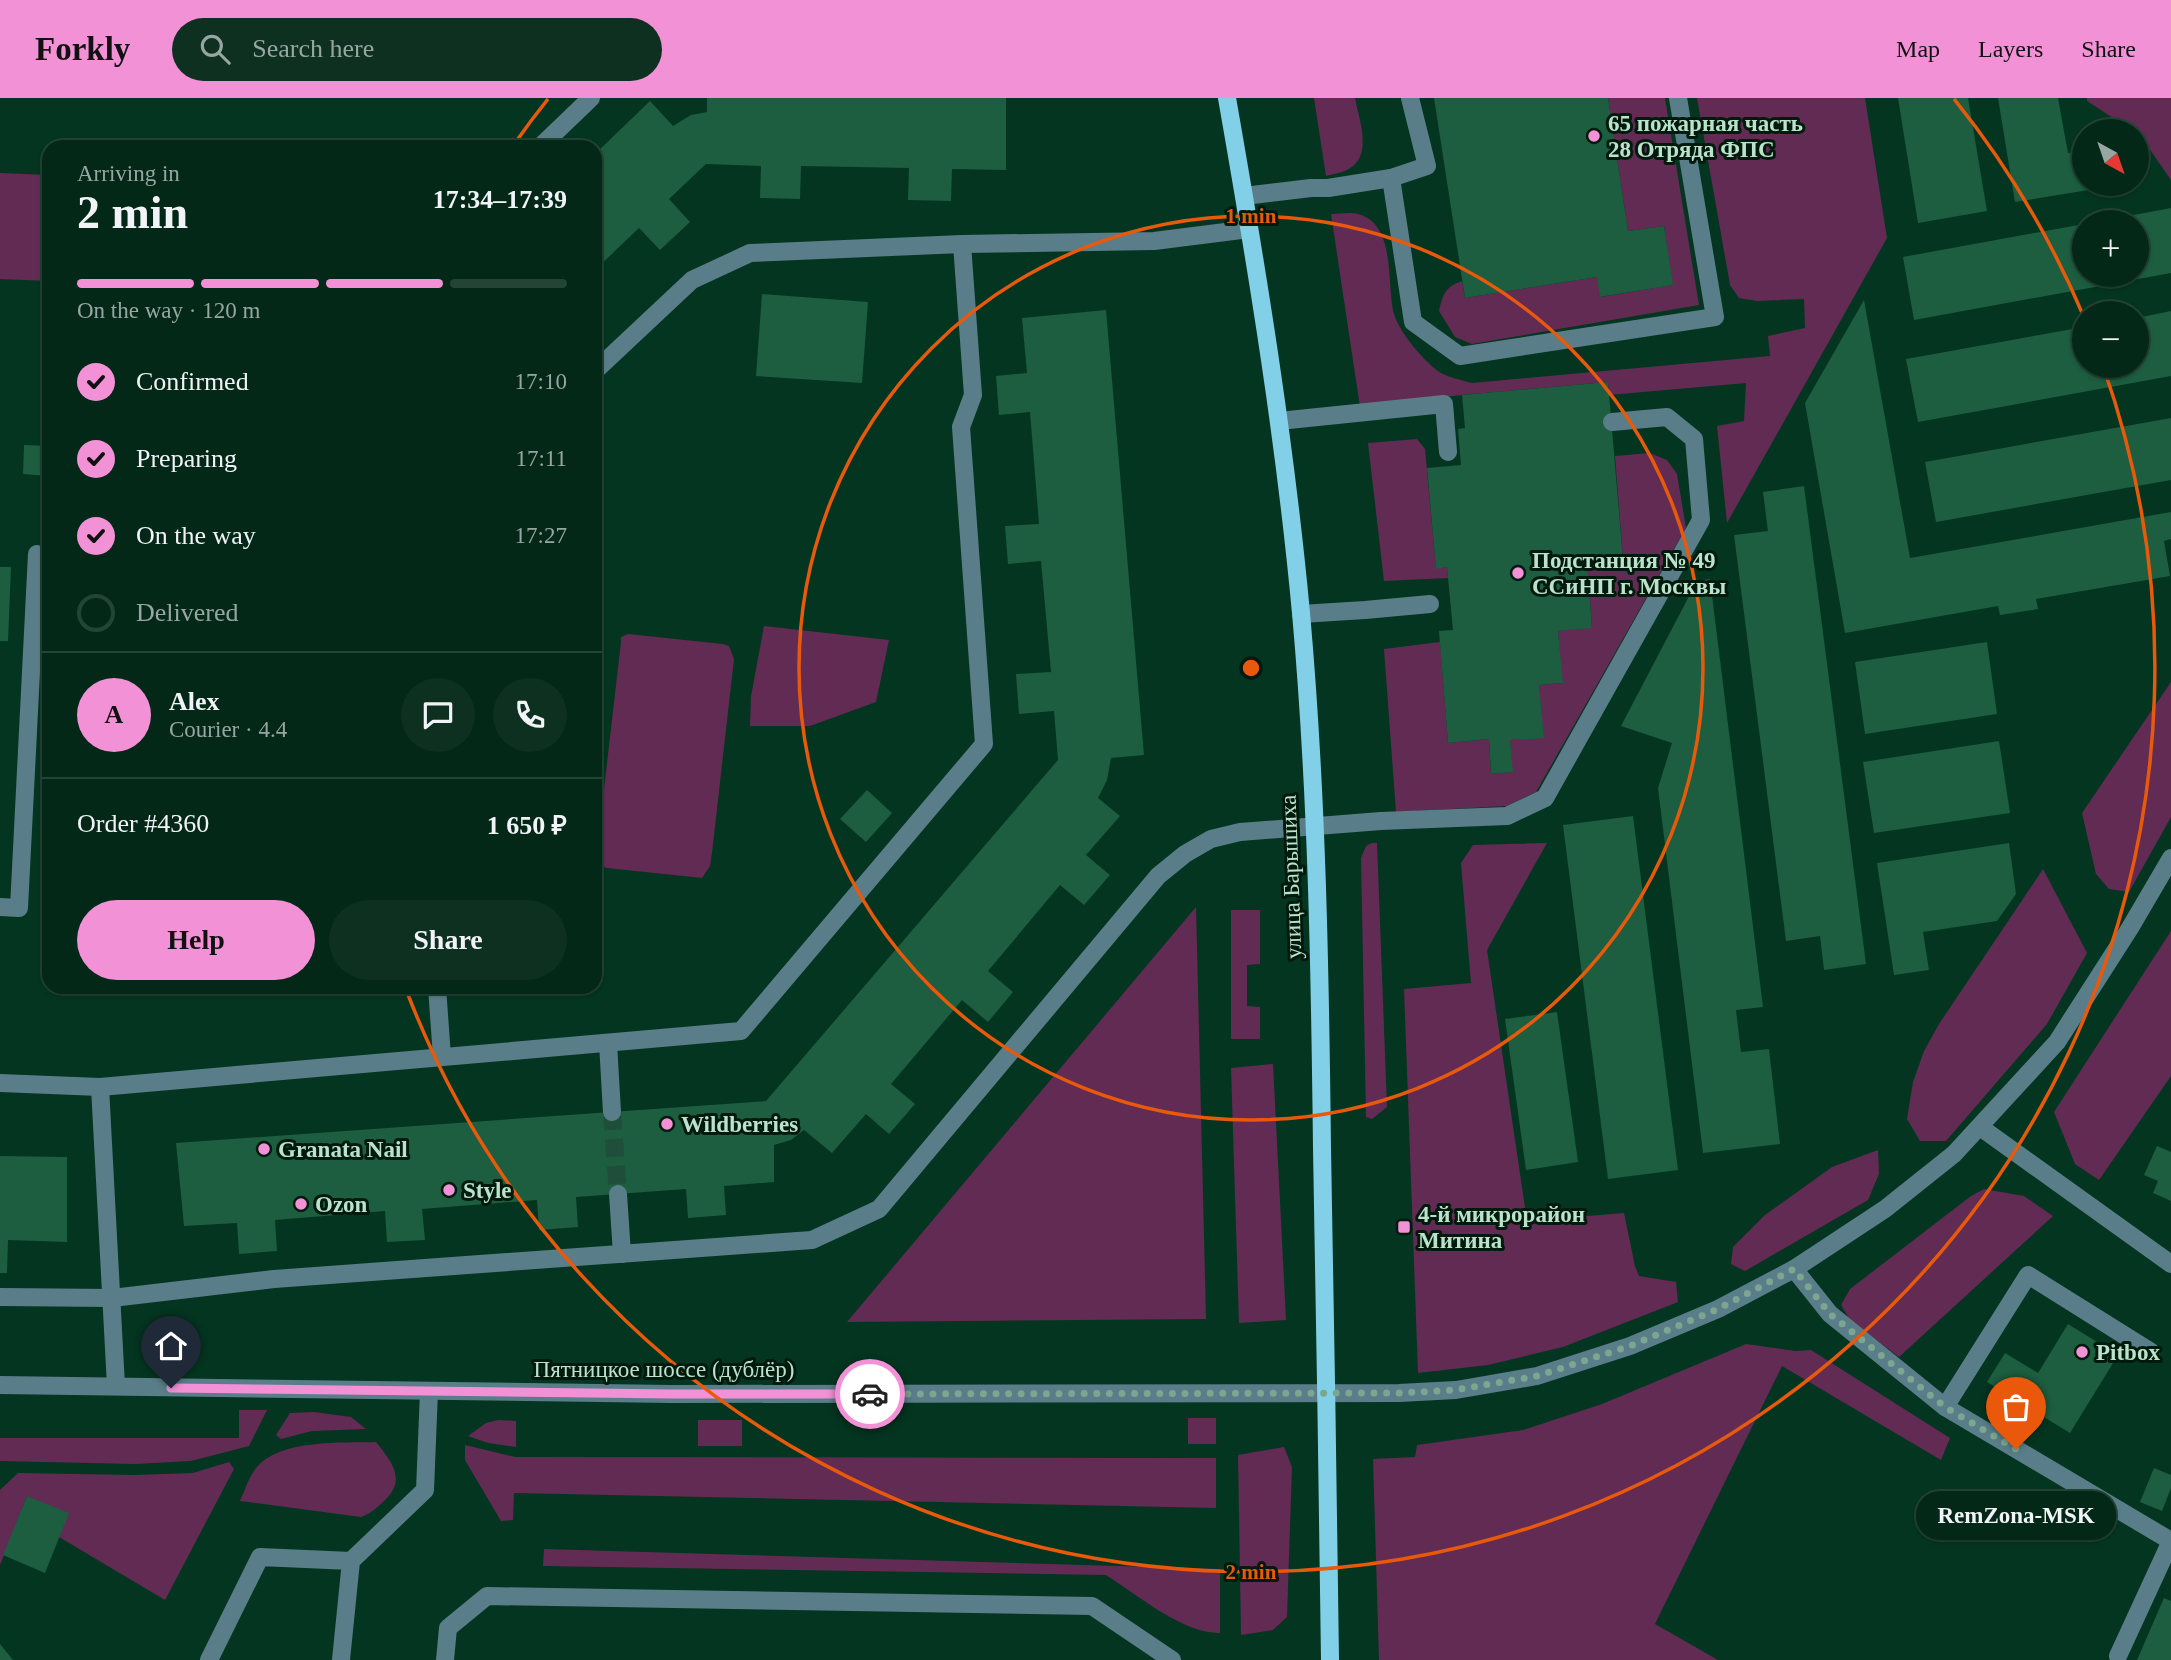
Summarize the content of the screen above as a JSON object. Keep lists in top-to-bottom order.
{
  "streets": {
    "main road": ["улица Барышиха"],
    "street": ["Пятницкое шоссе (дублёр)"]
  },
  "crossings": [
    ["улица Барышиха", "Пятницкое шоссе (дублёр)"]
  ],
  "places": {
    "other": [
      "65 пожарная часть 28 Отряда ФПС",
      "Подстанция № 49 ССиНП г. Москвы",
      "Wildberries",
      "Granata Nail",
      "Style",
      "Ozon",
      "Pitbox",
      "RemZona-MSK"
    ],
    "transit": ["4-й микрорайон Митина"]
  },
  "north": "bottom right",
  "page": {
    "header": "Forkly",
    "search": "Search here",
    "nav": ["Map", "Layers", "Share"],
    "map_buttons": ["+", "−"],
    "heading": ["2 min", "Arriving in", "17:34–17:39"],
    "panel": [
      "Alex",
      "Courier · 4.4",
      "Order #4360",
      "1 650 ₽"
    ],
    "bar": "On the way · 120 m",
    "list": [
      ["Confirmed", "17:10"],
      ["Preparing", "17:11"],
      ["On the way", "17:27"],
      "Delivered"
    ],
    "round": "A",
    "buttons": ["Help", "Share"],
    "bubble": "RemZona-MSK"
  },
  "rings": ["1 min", "2 min"]
}
